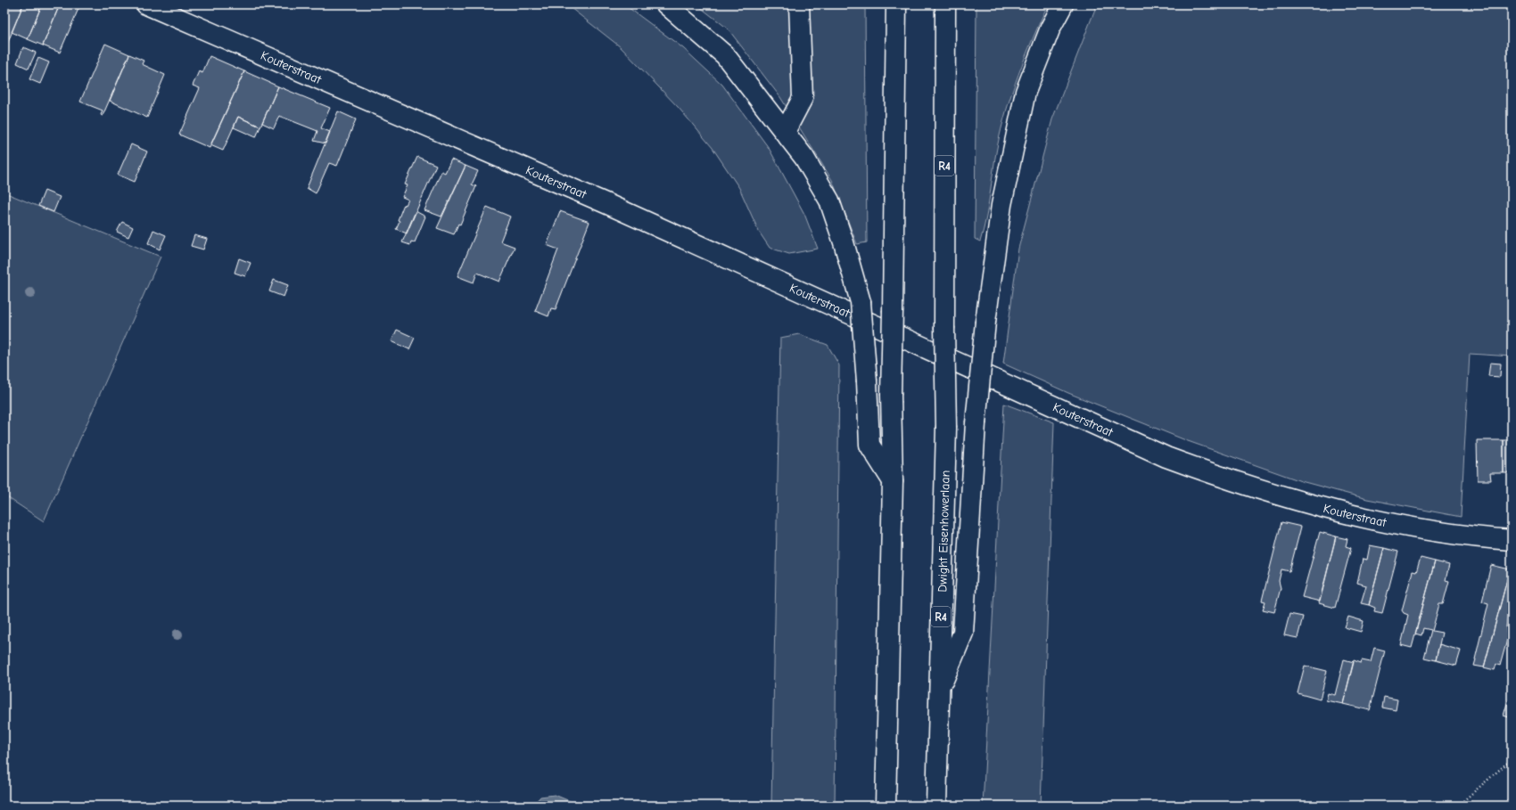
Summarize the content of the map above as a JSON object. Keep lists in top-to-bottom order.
{
  "streets": {
    "main road": ["Kouterstraat", "R4", "Dwight Eisenhowerlaan"]
  }
}
